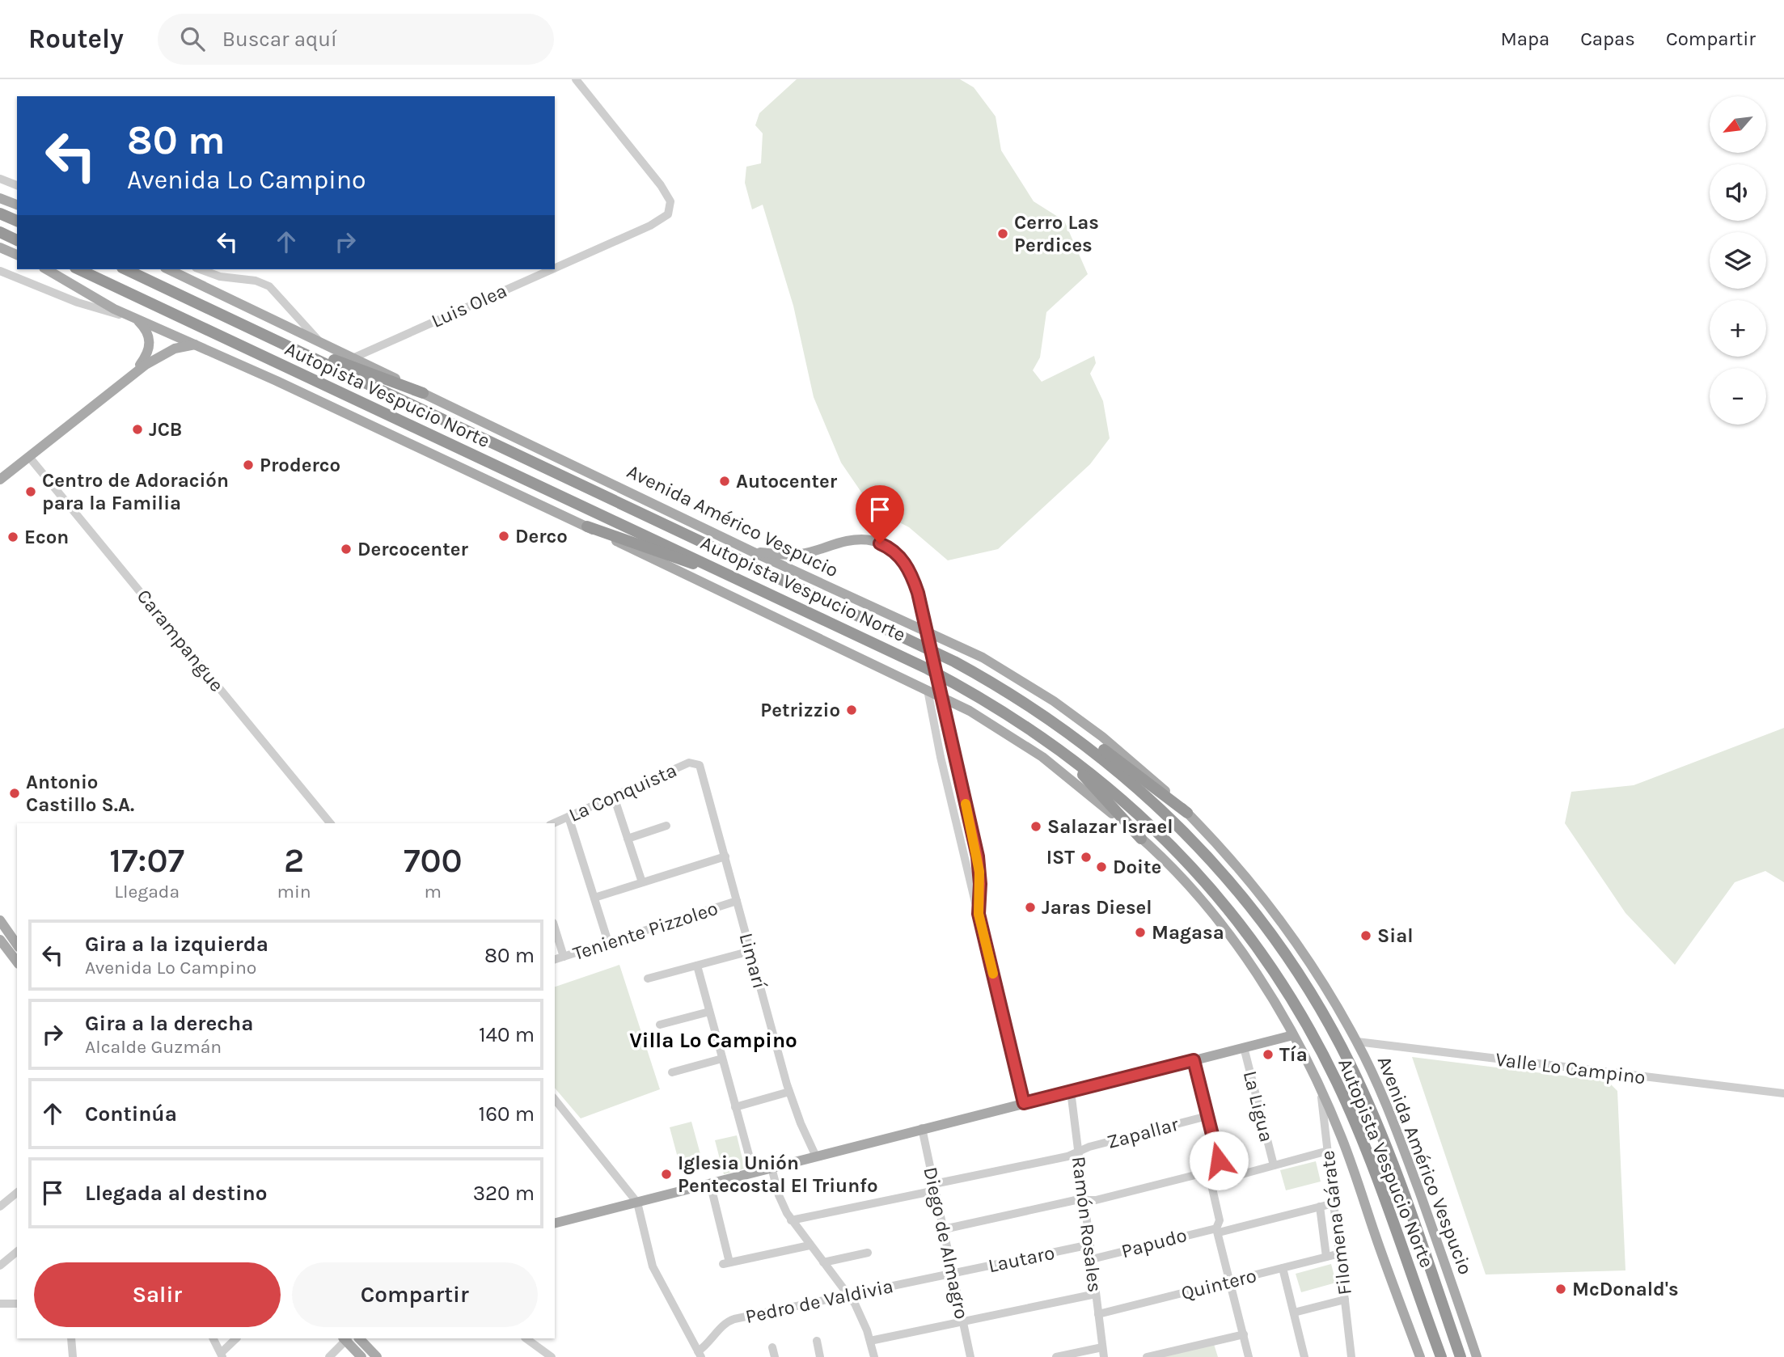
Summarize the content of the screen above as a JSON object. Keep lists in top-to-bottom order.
{
  "streets": {
    "highway": ["Autopista Vespucio Norte"],
    "main road": ["Avenida Américo Vespucio"],
    "street": [
      "Luis Olea",
      "Carampangue",
      "La Conquista",
      "Teniente Pizzoleo",
      "Limarí",
      "Valle Lo Campino",
      "La Ligua",
      "Zapallar",
      "Filomena Gárate",
      "Ramón Rosales",
      "Diego de Almagro",
      "Papudo",
      "Lautaro",
      "Quintero",
      "Pedro de Valdivia"
    ]
  },
  "crossings": [
    ["Luis Olea", "Avenida Américo Vespucio"],
    ["Avenida Américo Vespucio", "Valle Lo Campino"],
    ["La Conquista", "Limarí"],
    ["Teniente Pizzoleo", "Limarí"],
    ["Zapallar", "Ramón Rosales"],
    ["Zapallar", "Diego de Almagro"],
    ["Filomena Gárate", "Papudo"],
    ["Filomena Gárate", "Quintero"],
    ["Ramón Rosales", "Papudo"],
    ["Ramón Rosales", "Lautaro"],
    ["Ramón Rosales", "Quintero"],
    ["Diego de Almagro", "Lautaro"],
    ["Diego de Almagro", "Pedro de Valdivia"],
    ["Lautaro", "Pedro de Valdivia"]
  ],
  "districts": ["Villa Lo Campino"],
  "places": [
    "Cerro Las Perdices",
    "JCB",
    "Proderco",
    "Autocenter",
    "Centro de Adoración para la Familia",
    "Derco",
    "Econ",
    "Dercocenter",
    "Petrizzio",
    "Antonio Castillo S.A.",
    "Salazar Israel",
    "IST",
    "Doite",
    "Jaras Diesel",
    "Magasa",
    "Sial",
    "Tía",
    "Iglesia Unión Pentecostal El Triunfo",
    "McDonald's"
  ],
  "north": "bottom left",
  "page": {
    "header": "Routely",
    "search": "Buscar aquí",
    "nav": ["Mapa", "Capas", "Compartir"],
    "map_buttons": ["+", "−"],
    "turn": ["80 m", "Avenida Lo Campino"],
    "eta": [
      "17:07",
      "Llegada",
      "2",
      "min",
      "700",
      "m"
    ],
    "list": [
      {
        "name": "Gira a la izquierda",
        "note": "Avenida Lo Campino",
        "value": "80 m"
      },
      {
        "name": "Gira a la derecha",
        "note": "Alcalde Guzmán",
        "value": "140 m"
      },
      {
        "name": "Continúa",
        "value": "160 m"
      },
      {
        "name": "Llegada al destino",
        "value": "320 m"
      }
    ],
    "buttons": ["Salir", "Compartir"]
  }
}
